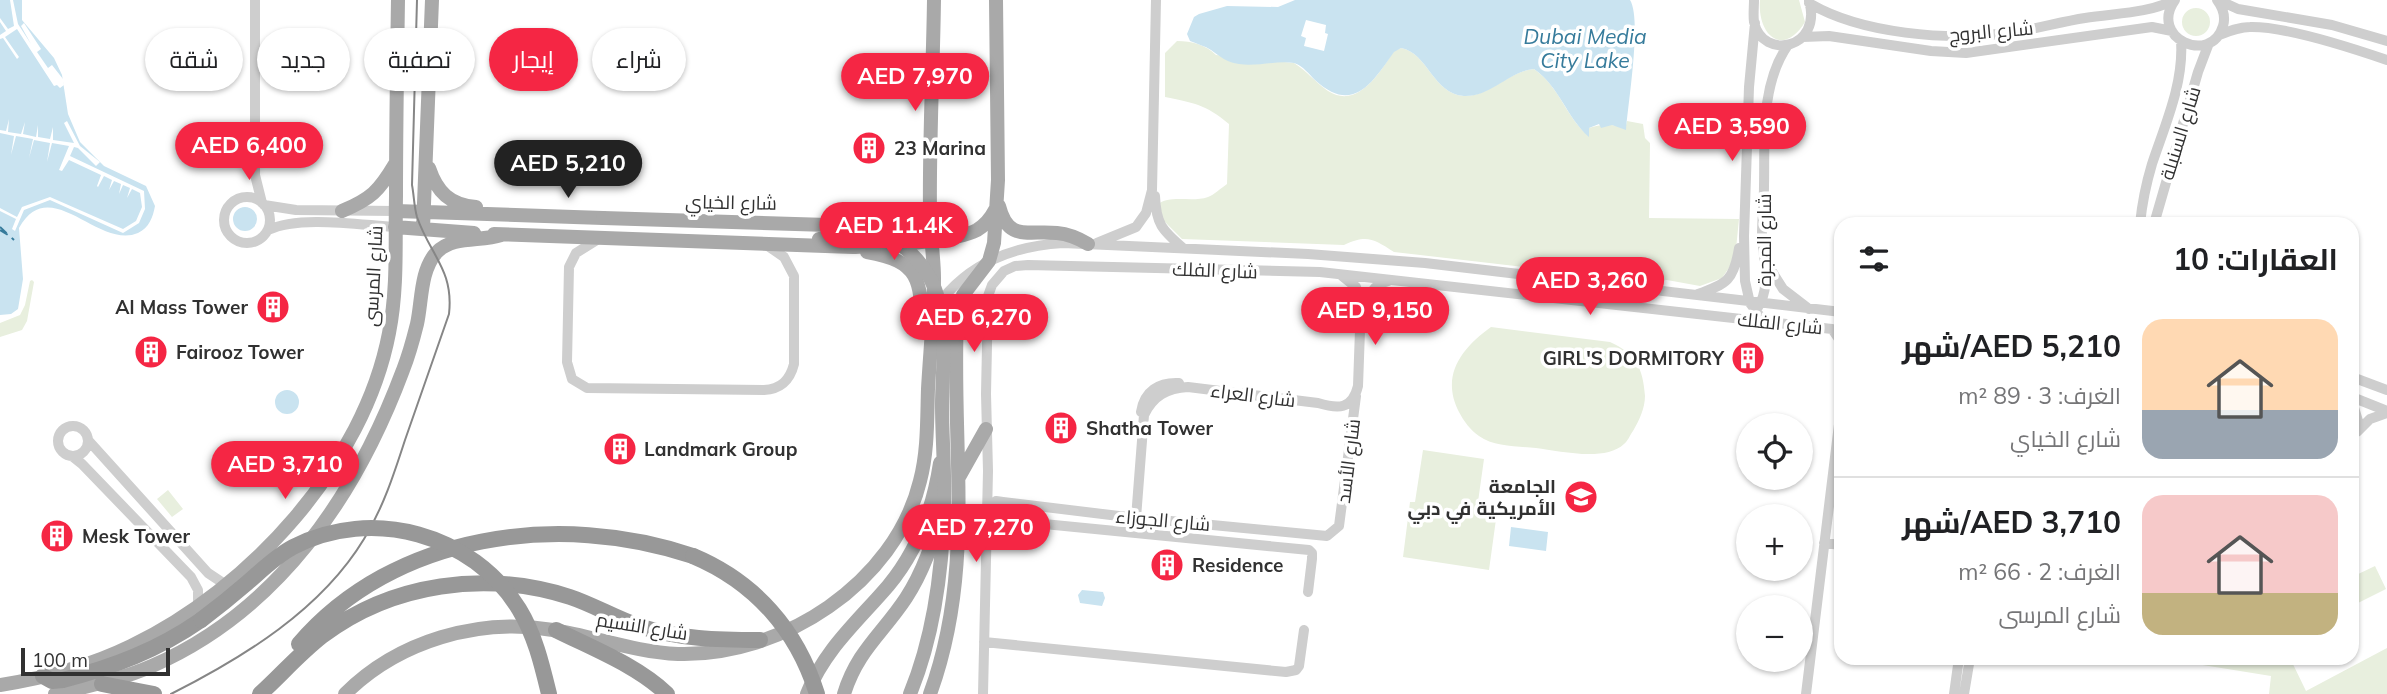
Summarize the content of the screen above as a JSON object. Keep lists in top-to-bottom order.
{
  "streets": {
    "main road": ["شارع الخياي", "شارع المرسى", "شارع النسيم"],
    "street": [
      "شارع البروج",
      "شارع السنبلة",
      "شارع المجرة",
      "شارع الفلك",
      "شارع العراء",
      "شارع الأسد",
      "شارع الجوزاء"
    ]
  },
  "crossings": [
    ["شارع الخياي", "شارع المرسى"],
    ["شارع الخياي", "شارع النسيم"],
    ["شارع المجرة", "شارع الفلك"],
    ["شارع الفلك", "شارع النسيم"],
    ["شارع العراء", "شارع الأسد"],
    ["شارع العراء", "شارع الجوزاء"],
    ["شارع الأسد", "شارع الجوزاء"]
  ],
  "water": ["Dubai Media City Lake"],
  "places": {
    "building": [
      "23 Marina",
      "Al Mass Tower",
      "Fairooz Tower",
      "GIRL'S DORMITORY",
      "Shatha Tower",
      "Landmark Group",
      "Mesk Tower",
      "Residence"
    ],
    "school or university": ["الجامعة الأمريكية في دبي"]
  },
  "scale_bar": "100 m",
  "page": {
    "chip": [
      "شراء",
      "إيجار",
      "تصفية",
      "جديد",
      "شقة"
    ],
    "price": [
      "AED 7,970",
      "AED 3,590",
      "AED 6,400",
      "AED 5,210",
      "AED 11.4K",
      "AED 3,260",
      "AED 9,150",
      "AED 6,270",
      "AED 3,710",
      "AED 7,270"
    ],
    "heading": "العقارات: 10",
    "list": [
      {
        "name": "AED 5,210/شهر",
        "note": "الغرف: 3 · 89 m² · شارع الخياي"
      },
      {
        "name": "AED 3,710/شهر",
        "note": "الغرف: 2 · 66 m² · شارع المرسى"
      }
    ],
    "map_buttons": ["+", "−"],
    "scale": "100 m"
  }
}
